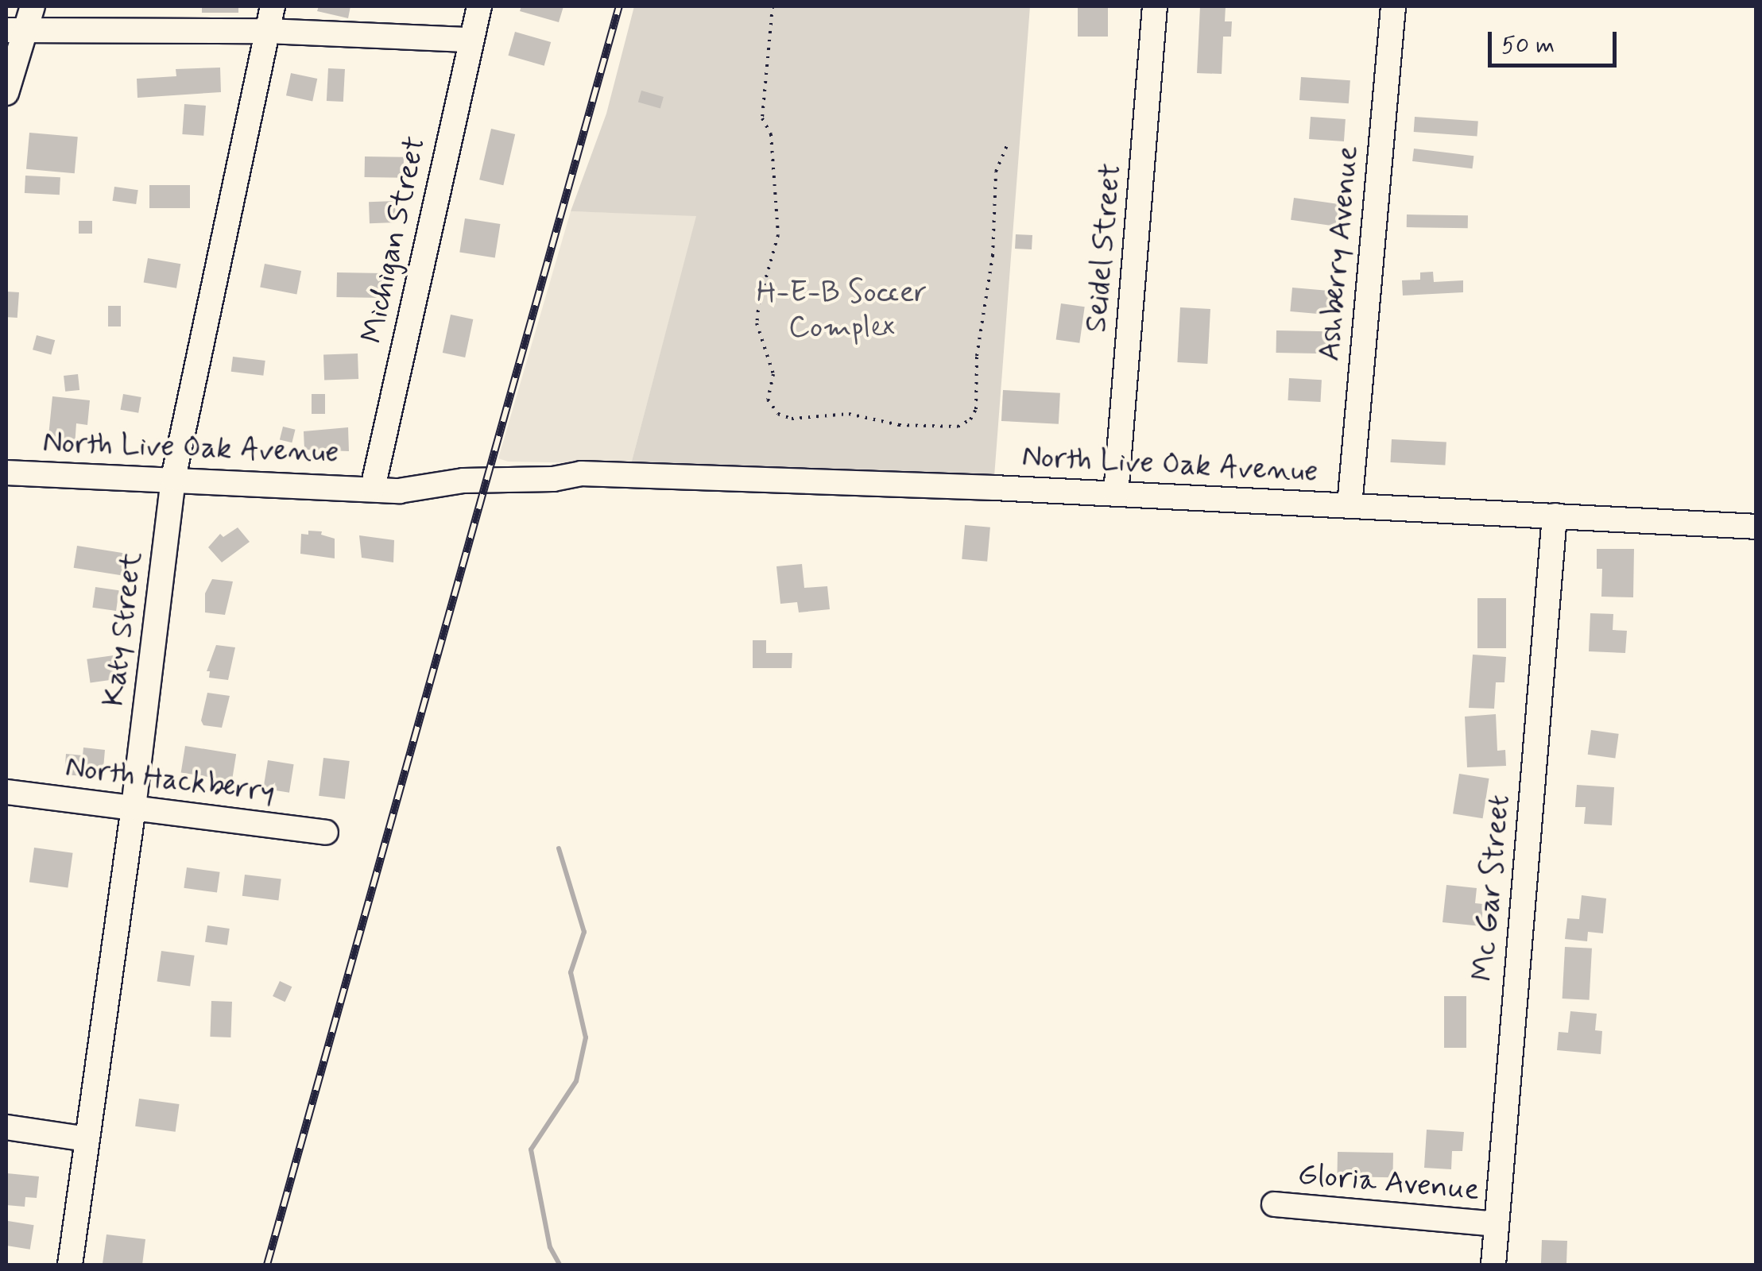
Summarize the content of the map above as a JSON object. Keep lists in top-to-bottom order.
{
  "streets": {
    "street": [
      "Michigan Street",
      "Seidel Street",
      "Ashberry Avenue",
      "North Live Oak Avenue",
      "Katy Street",
      "North Hackberry",
      "Mc Gar Street",
      "Gloria Avenue"
    ]
  },
  "crossings": [
    ["Michigan Street", "North Live Oak Avenue"],
    ["Seidel Street", "North Live Oak Avenue"],
    ["Ashberry Avenue", "North Live Oak Avenue"],
    ["North Live Oak Avenue", "Katy Street"],
    ["North Live Oak Avenue", "Mc Gar Street"],
    ["Katy Street", "North Hackberry"],
    ["Mc Gar Street", "Gloria Avenue"]
  ],
  "parks": ["H-E-B Soccer Complex"],
  "scale_bar": "50 m"
}
